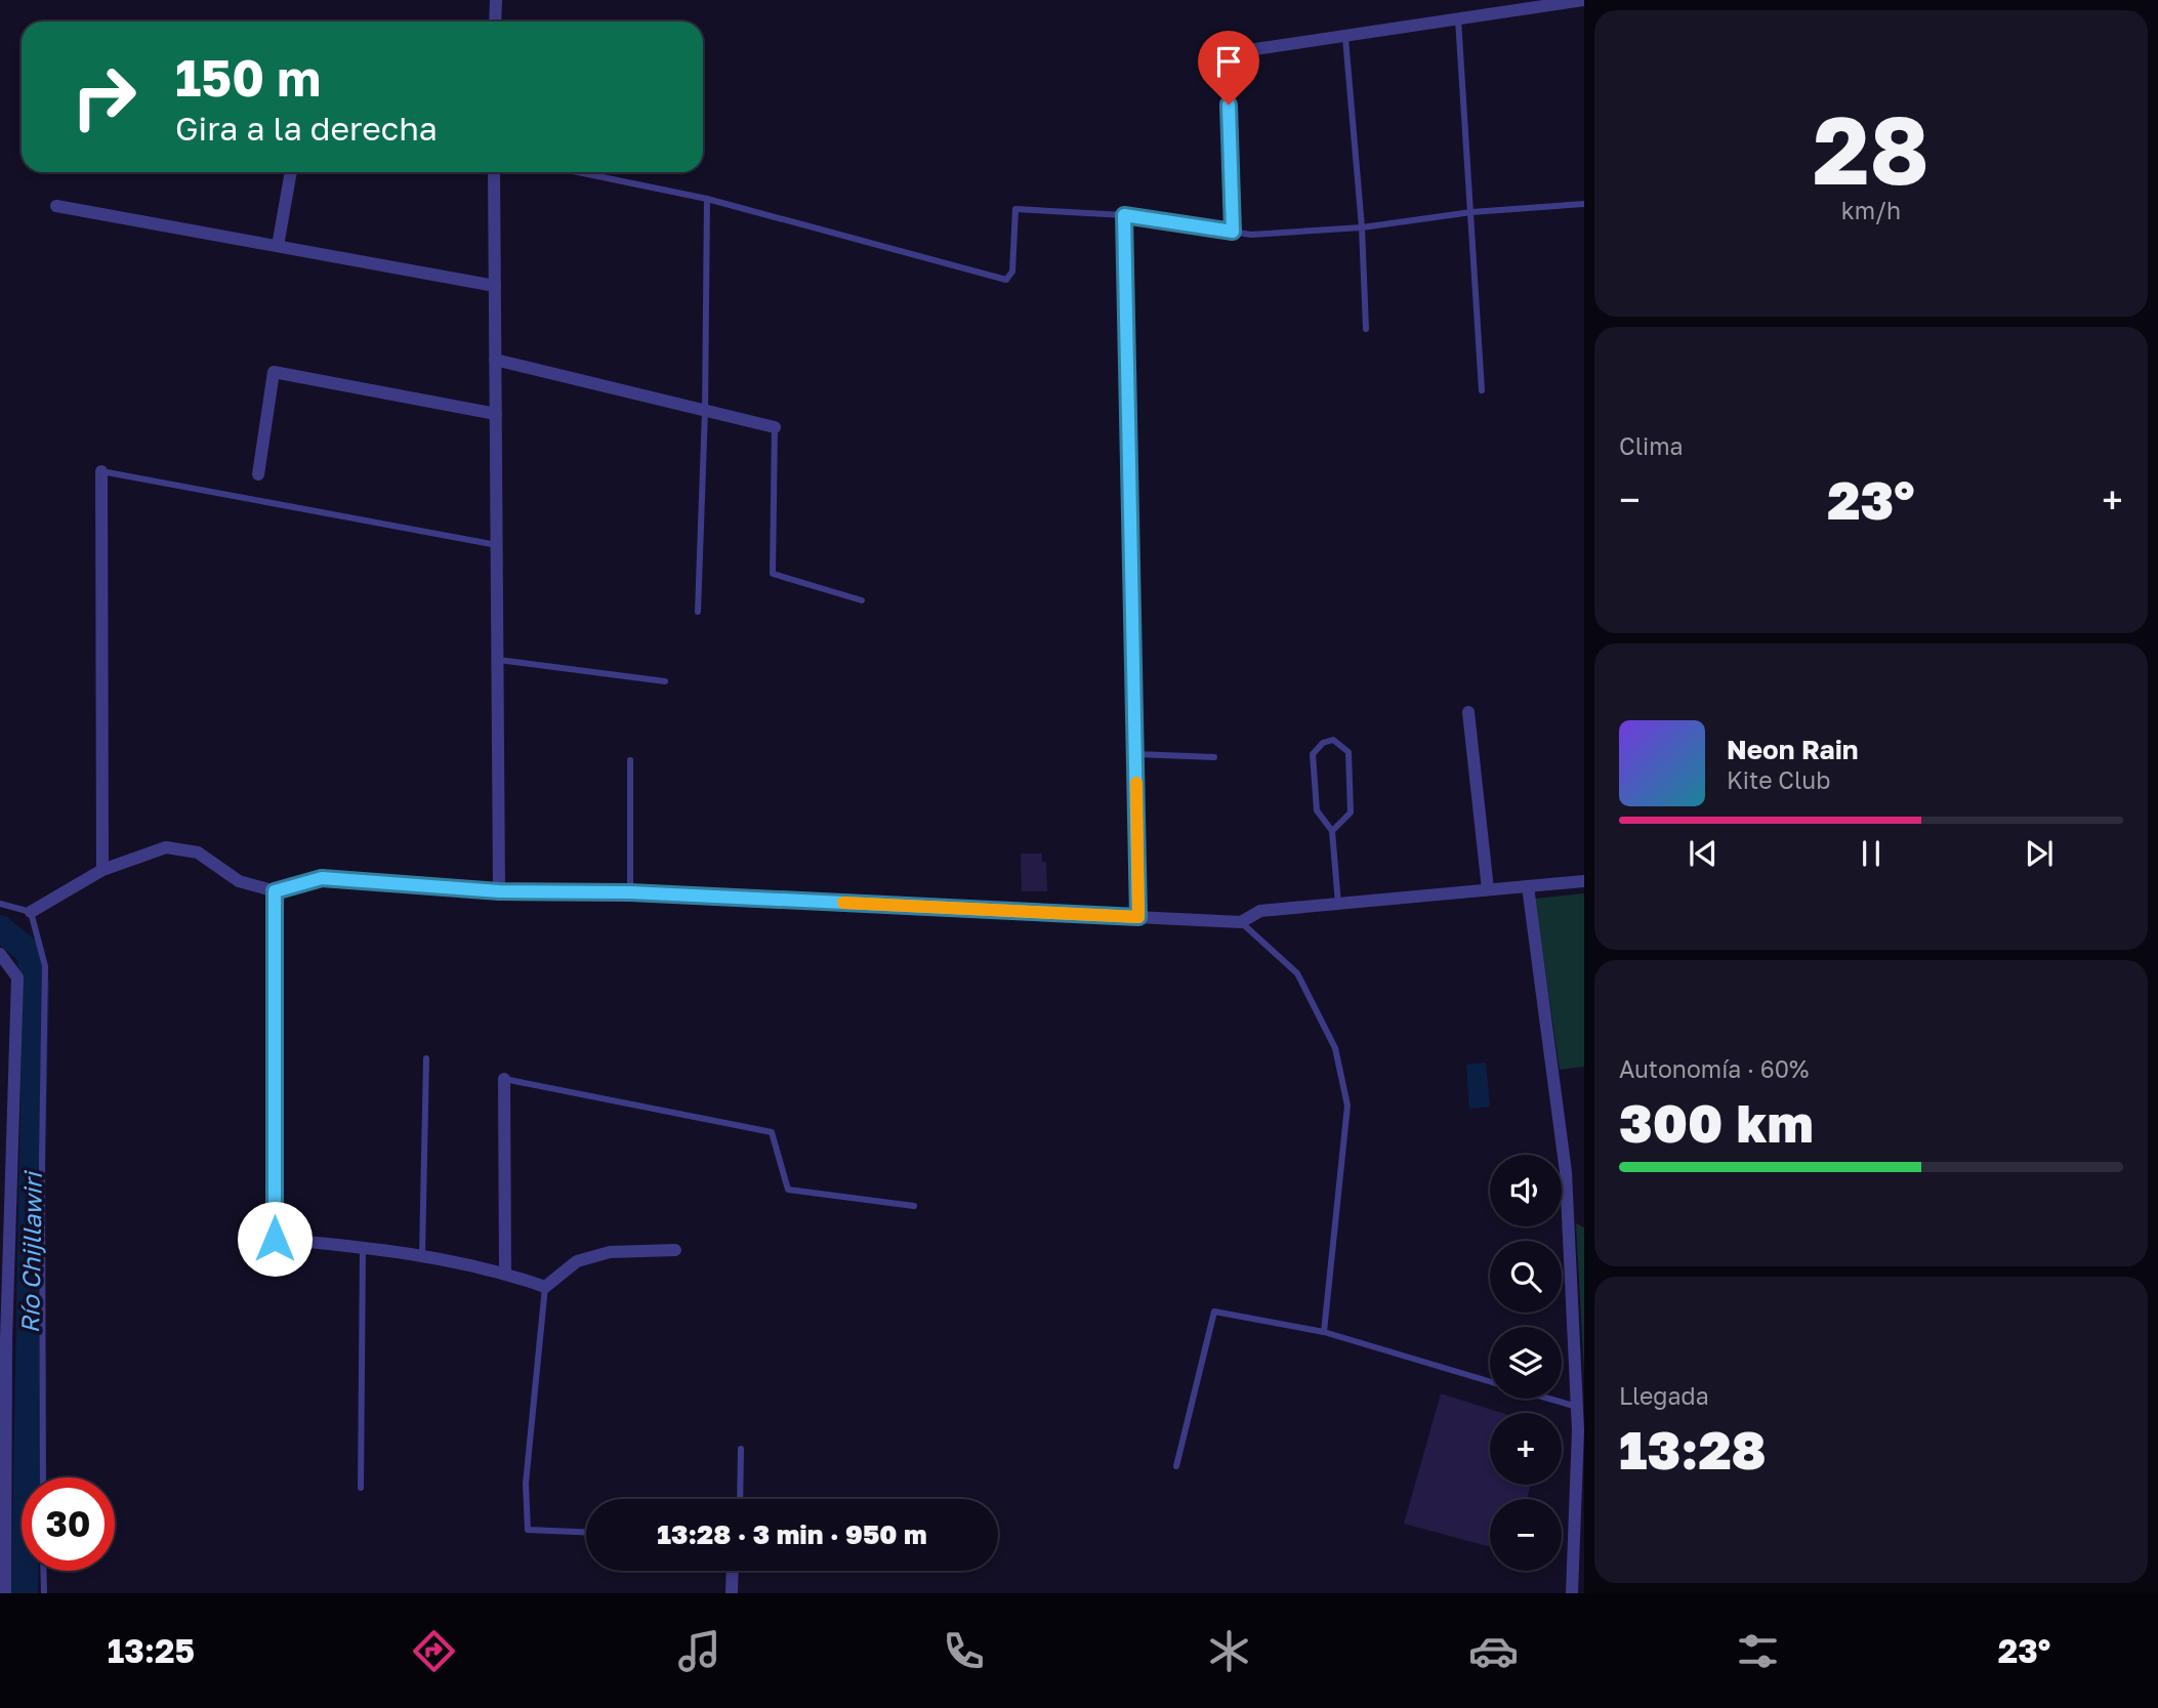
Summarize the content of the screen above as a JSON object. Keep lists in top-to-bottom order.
{
  "water": ["Río Chijllawiri"],
  "page": {
    "tile": [
      ["28", "km/h"],
      "Clima",
      ["Autonomía · 60%", "300 km"],
      ["Llegada", "13:28"]
    ],
    "turn": ["150 m", "Gira a la derecha"],
    "heat": ["−", "23°", "+"],
    "song": ["Neon Rain", "Kite Club"],
    "map_buttons": ["+", "−"],
    "limit": "30",
    "trip": "13:28 · 3 min · 950 m",
    "tabs": ["13:25", "23°"]
  }
}
